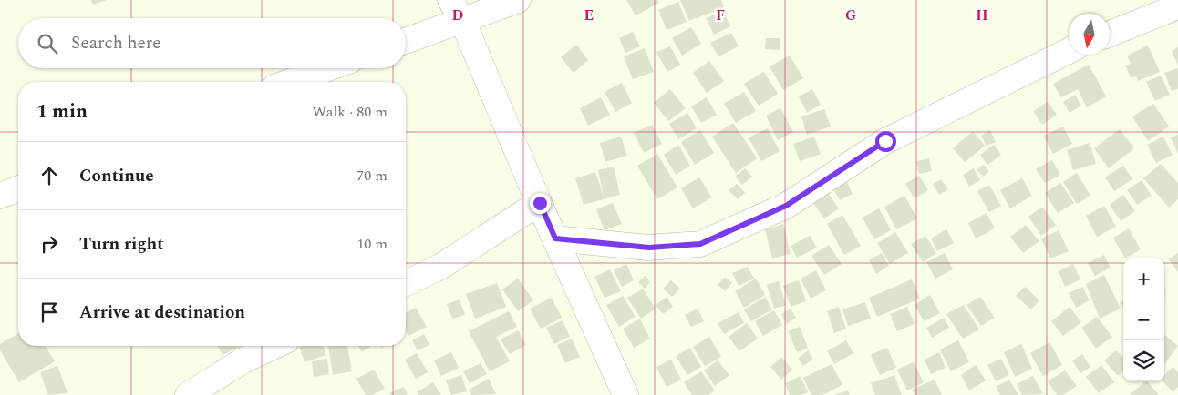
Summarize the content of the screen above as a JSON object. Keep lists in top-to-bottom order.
{
  "north": "bottom",
  "page": {
    "search": "Search here",
    "heading": ["1 min", "Walk · 80 m"],
    "list": [
      ["Continue", "70 m"],
      ["Turn right", "10 m"],
      "Arrive at destination"
    ],
    "map_buttons": ["+", "−"]
  },
  "grid": {
    "columns": [
      "D",
      "E",
      "F",
      "G",
      "H"
    ]
  }
}
